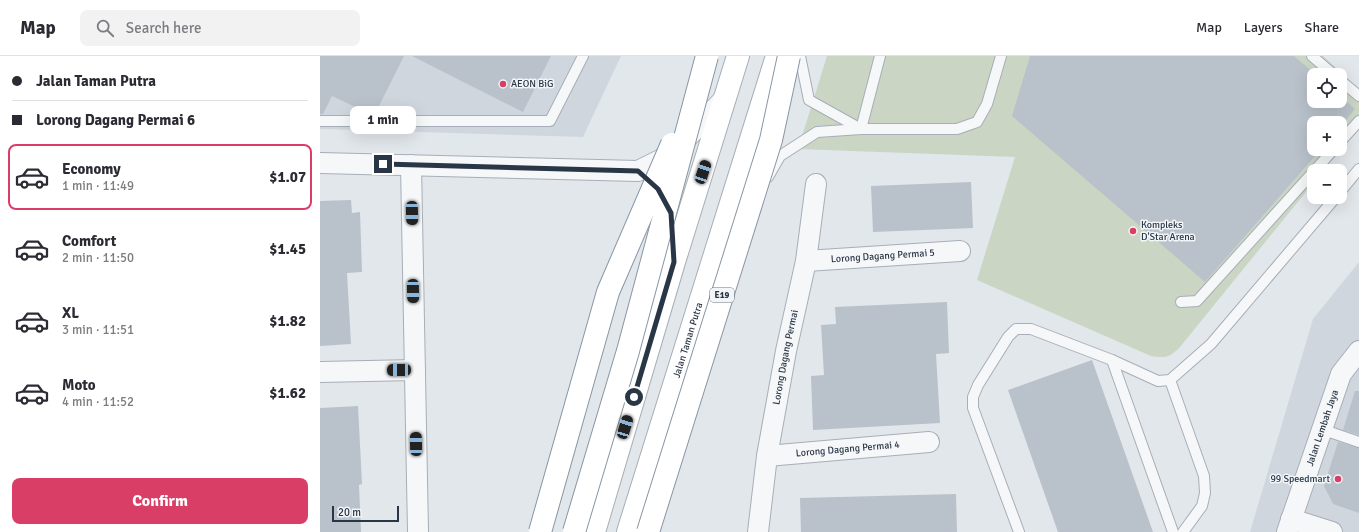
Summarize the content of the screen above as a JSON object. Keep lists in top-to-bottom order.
{
  "streets": {
    "main road": ["E19", "Jalan Taman Putra"],
    "street": [
      "Lorong Dagang Permai 5",
      "Lorong Dagang Permai",
      "Jalan Lembah Jaya",
      "Lorong Dagang Permai 4"
    ]
  },
  "crossings": [
    ["Lorong Dagang Permai 5", "Lorong Dagang Permai"],
    ["Lorong Dagang Permai", "Lorong Dagang Permai 4"]
  ],
  "places": ["AEON BiG", "Kompleks D'Star Arena", "99 Speedmart"],
  "scale_bar": "20 m",
  "page": {
    "header": "Map",
    "search": "Search here",
    "nav": ["Map", "Layers", "Share"],
    "banner": ["Jalan Taman Putra", "Lorong Dagang Permai 6"],
    "map_buttons": ["+", "−"],
    "bubble": "1 min",
    "list": [
      {
        "name": "Economy",
        "note": "1 min · 11:49",
        "value": "$1.07"
      },
      {
        "name": "Comfort",
        "note": "2 min · 11:50",
        "value": "$1.45"
      },
      {
        "name": "XL",
        "note": "3 min · 11:51",
        "value": "$1.82"
      },
      {
        "name": "Moto",
        "note": "4 min · 11:52",
        "value": "$1.62"
      }
    ],
    "buttons": "Confirm",
    "scale": "20 m"
  }
}
